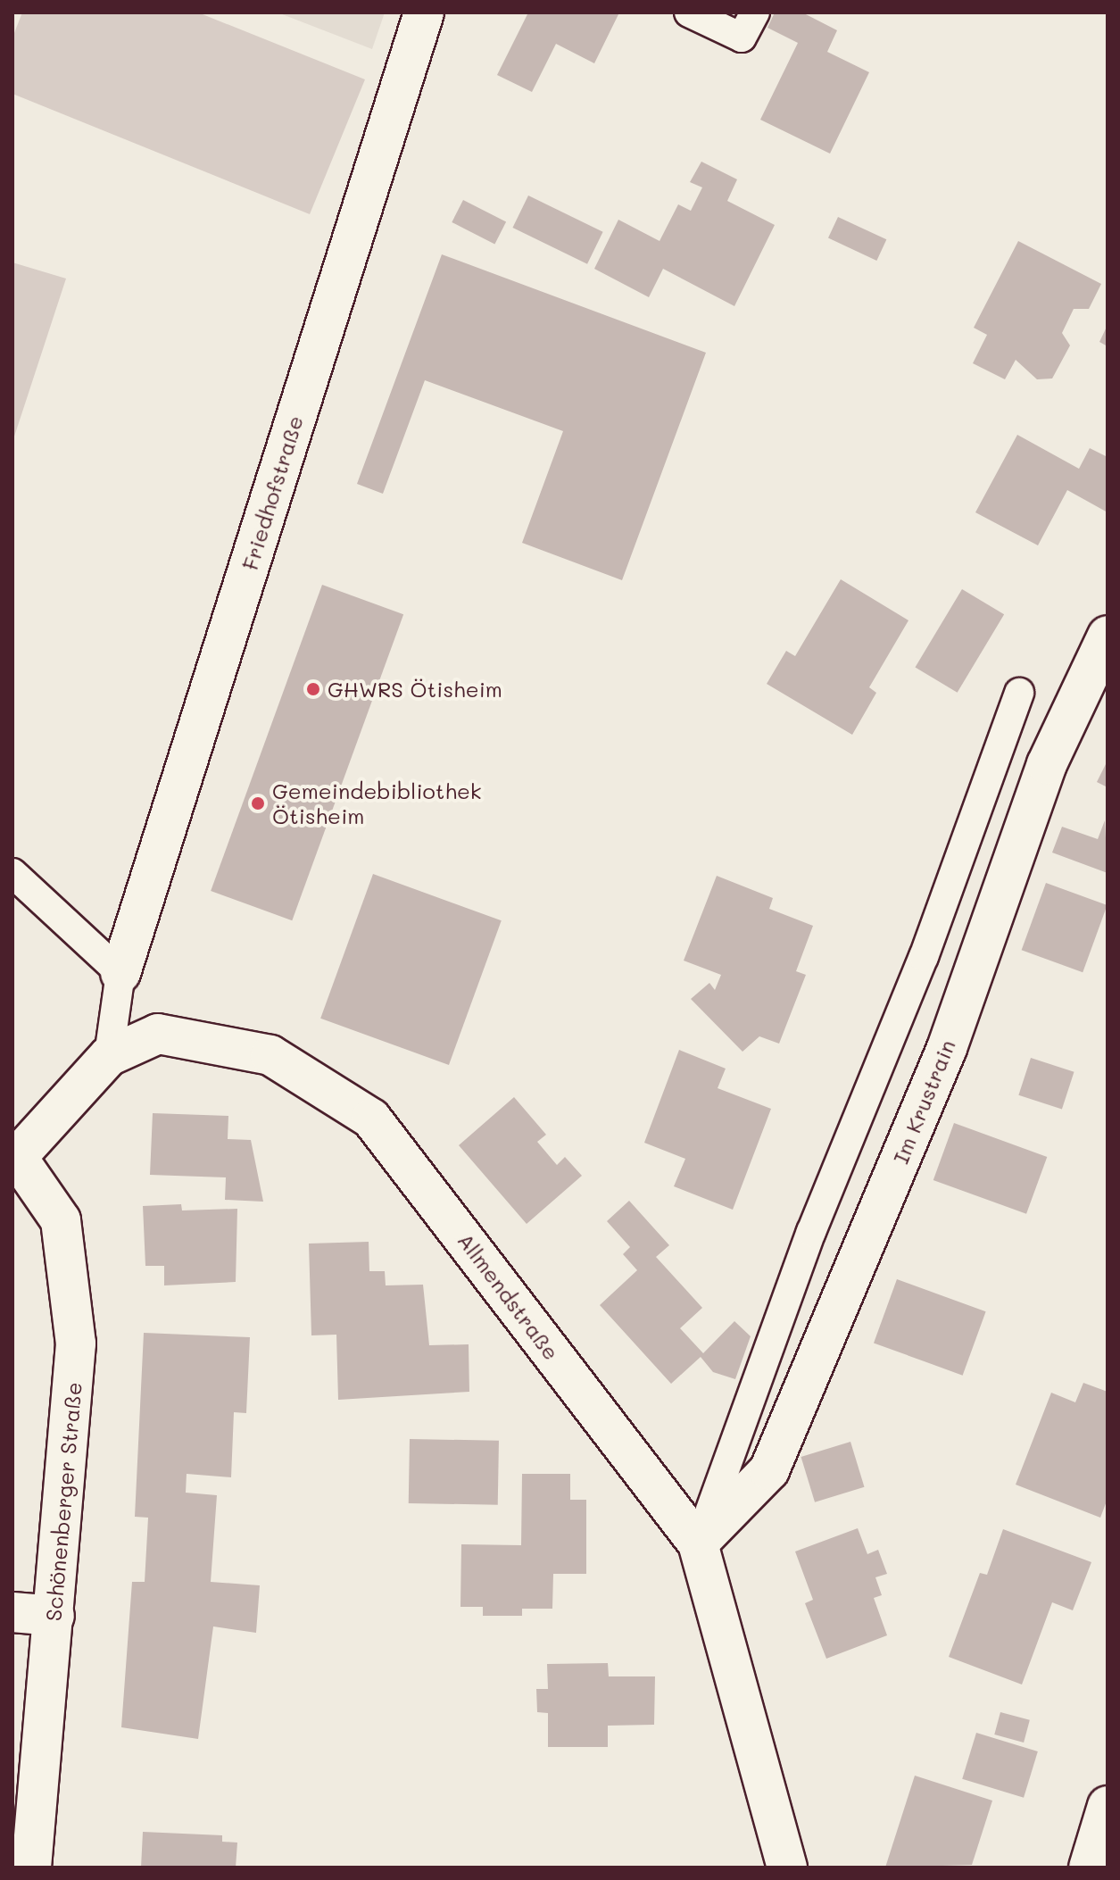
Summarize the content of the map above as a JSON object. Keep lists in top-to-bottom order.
{
  "streets": {
    "street": [
      "Friedhofstraße",
      "Im Krustrain",
      "Allmendstraße",
      "Schönenberger Straße"
    ]
  },
  "crossings": [
    ["Im Krustrain", "Allmendstraße"],
    ["Allmendstraße", "Schönenberger Straße"]
  ],
  "places": ["GHWRS Ötisheim", "Gemeindebibliothek Ötisheim"]
}
